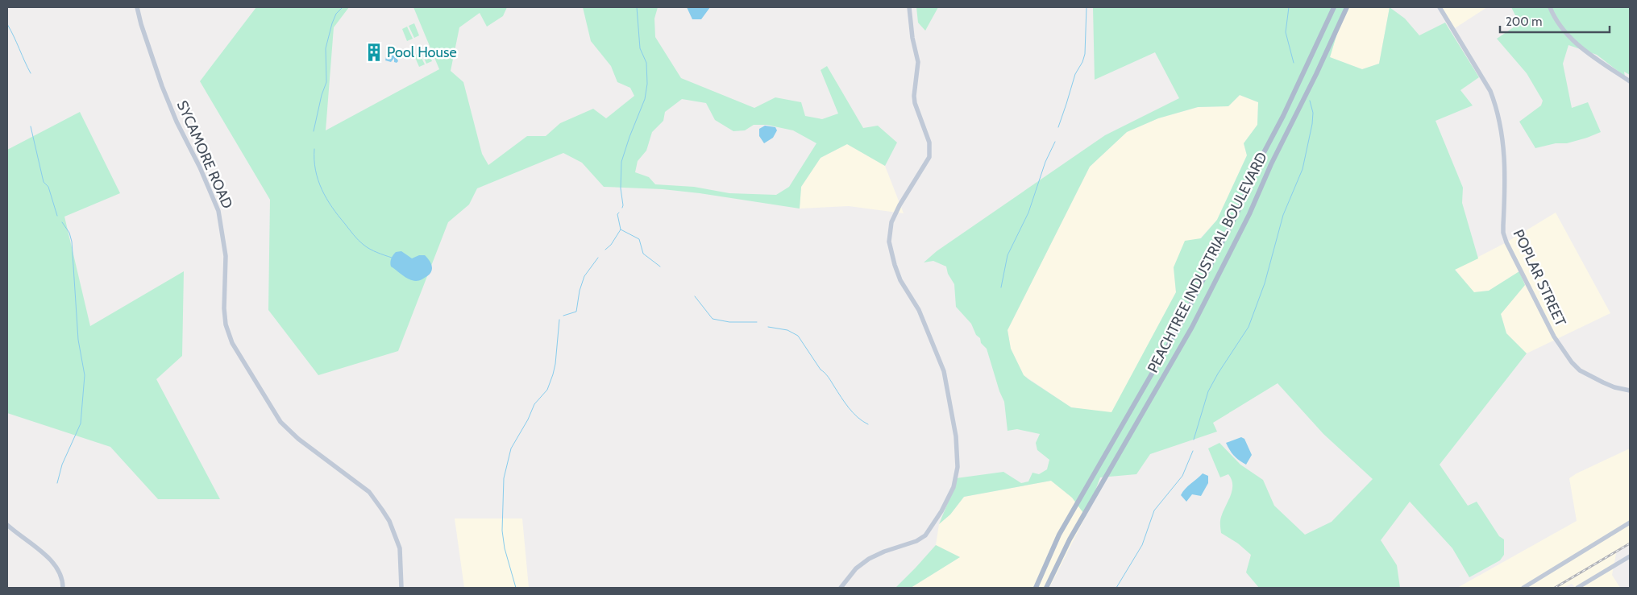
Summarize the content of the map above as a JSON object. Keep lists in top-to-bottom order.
{
  "streets": {
    "main road": ["PEACHTREE INDUSTRIAL BOULEVARD"],
    "street": ["SYCAMORE ROAD", "POPLAR STREET"]
  },
  "places": {
    "building": ["Pool House"]
  },
  "scale_bar": "200 m"
}
